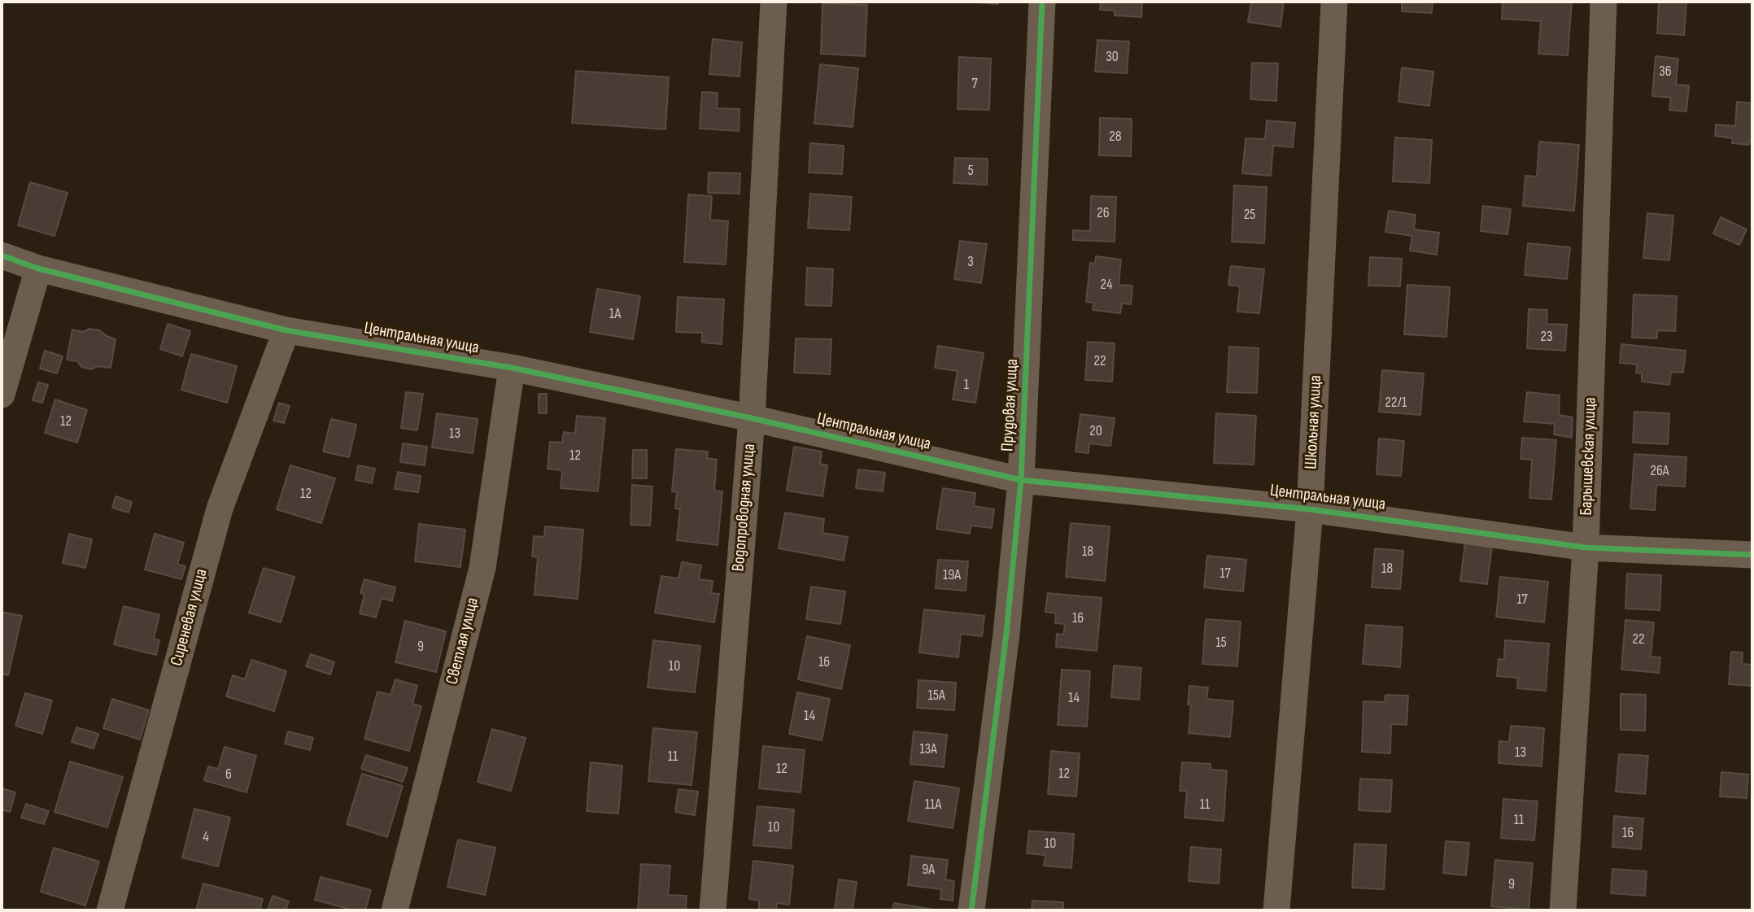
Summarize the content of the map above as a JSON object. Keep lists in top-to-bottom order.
{
  "streets": {
    "street": [
      "Центральная улица",
      "Прудовая улица",
      "Школьная улица",
      "Барышевская улица",
      "Водопроводная улица",
      "Сиреневая улица",
      "Светлая улица"
    ]
  },
  "crossings": [
    ["Центральная улица", "Прудовая улица"],
    ["Центральная улица", "Школьная улица"],
    ["Центральная улица", "Барышевская улица"],
    ["Центральная улица", "Водопроводная улица"],
    ["Центральная улица", "Сиреневая улица"],
    ["Центральная улица", "Светлая улица"]
  ],
  "house_numbers": [
    "30",
    "36",
    "7",
    "28",
    "5",
    "26",
    "25",
    "3",
    "24",
    "1А",
    "23",
    "22",
    "1",
    "22/1",
    "12",
    "20",
    "13",
    "12",
    "26А",
    "12",
    "18",
    "18",
    "17",
    "19А",
    "17",
    "16",
    "22",
    "15",
    "9",
    "16",
    "10",
    "15А",
    "14",
    "14",
    "13А",
    "13",
    "11",
    "12",
    "12",
    "6",
    "11А",
    "11",
    "11",
    "10",
    "16",
    "4",
    "10",
    "9А",
    "9"
  ]
}
